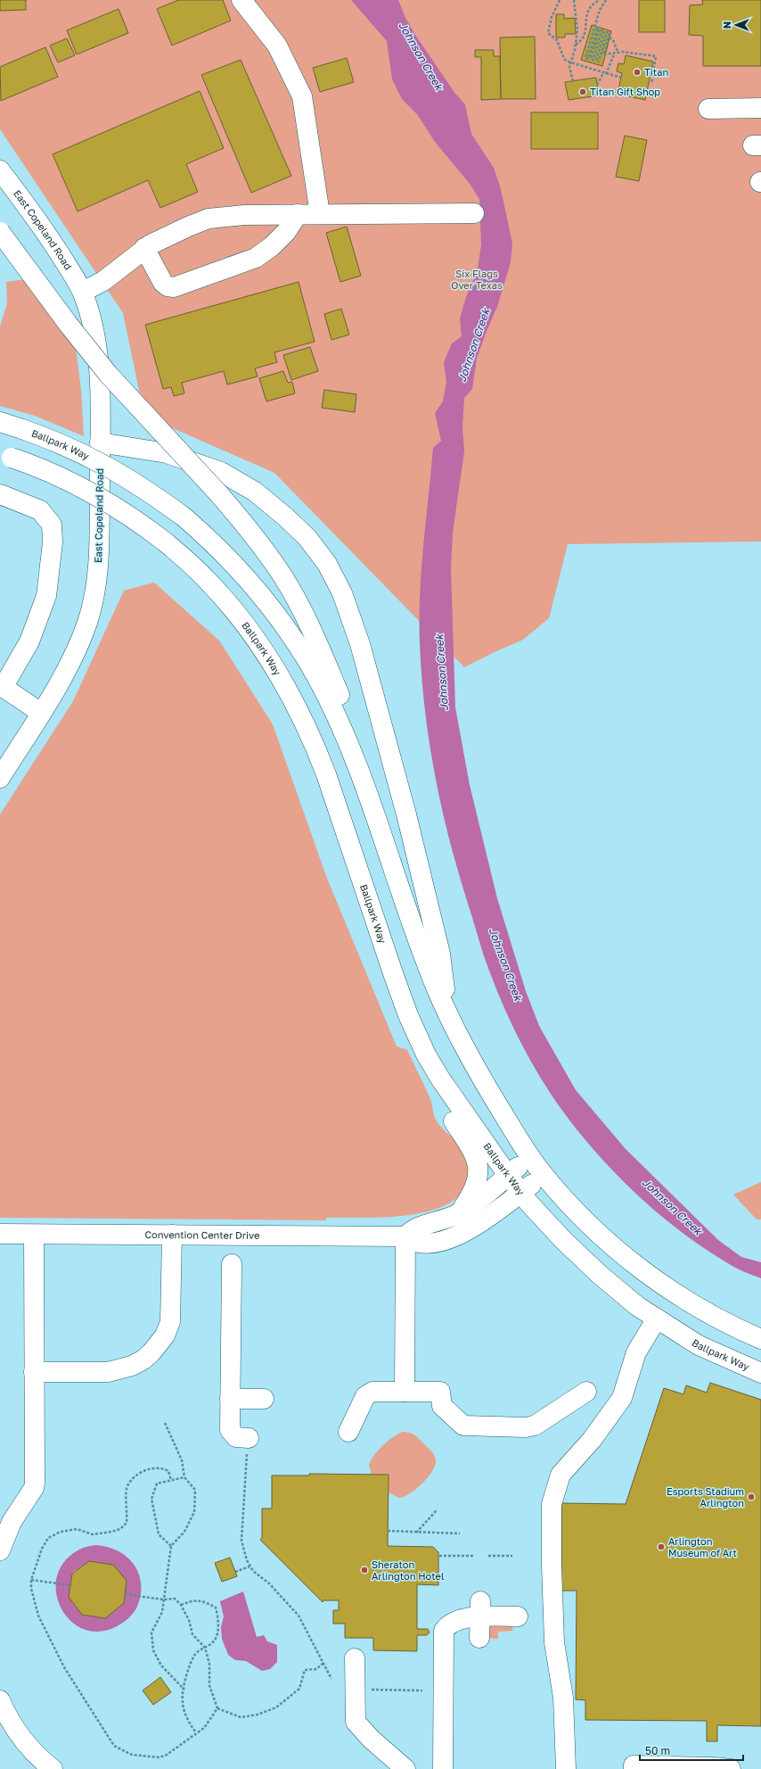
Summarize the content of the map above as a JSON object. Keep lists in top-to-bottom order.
{
  "streets": {
    "main road": ["East Copeland Road", "Ballpark Way", "Convention Center Drive"]
  },
  "crossings": [
    ["Ballpark Way", "Convention Center Drive"]
  ],
  "water": ["Johnson Creek"],
  "parks": ["Six Flags Over Texas"],
  "places": [
    "Titan",
    "Titan Gift Shop",
    "Esports Stadium Arlington",
    "Arlington Museum of Art",
    "Sheraton Arlington Hotel"
  ],
  "scale_bar": "50 m",
  "north": "left"
}
